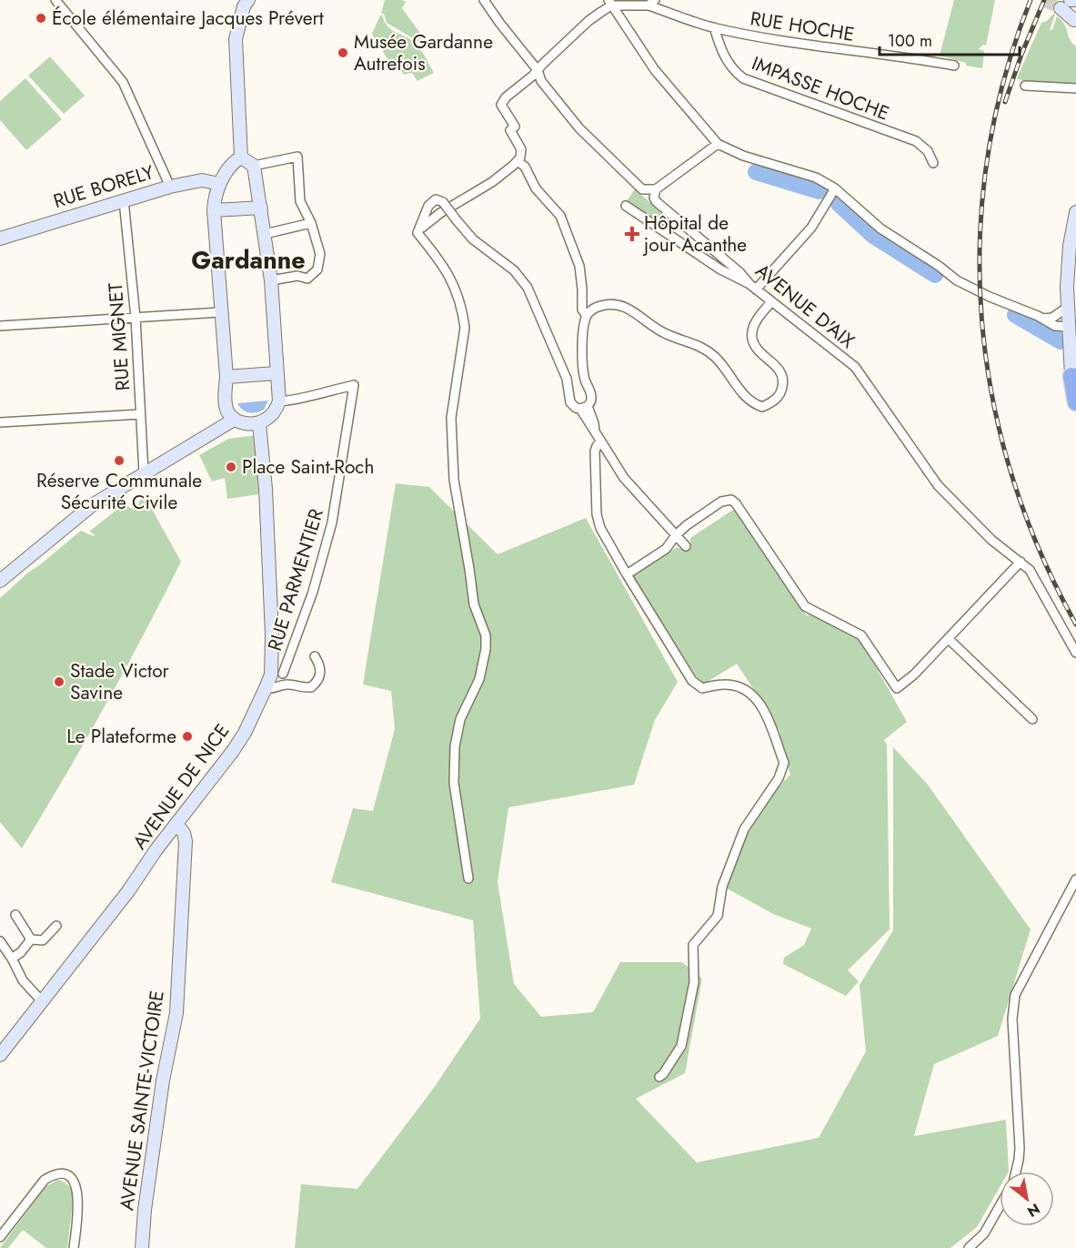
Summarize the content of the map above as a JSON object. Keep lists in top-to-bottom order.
{
  "streets": {
    "main road": ["RUE BORELY", "AVENUE DE NICE", "AVENUE SAINTE-VICTOIRE"],
    "street": [
      "RUE HOCHE",
      "IMPASSE HOCHE",
      "AVENUE D'AIX",
      "RUE MIGNET",
      "RUE PARMENTIER"
    ]
  },
  "crossings": [
    ["RUE HOCHE", "IMPASSE HOCHE"],
    ["RUE BORELY", "RUE MIGNET"],
    ["AVENUE DE NICE", "AVENUE SAINTE-VICTOIRE"]
  ],
  "districts": ["Gardanne"],
  "places": {
    "other": [
      "École élémentaire Jacques Prévert",
      "Musée Gardanne Autrefois",
      "Réserve Communale Sécurité Civile",
      "Place Saint-Roch",
      "Stade Victor Savine",
      "Le Plateforme"
    ],
    "health": ["Hôpital de jour Acanthe"]
  },
  "scale_bar": "100 m",
  "north": "bottom right"
}
